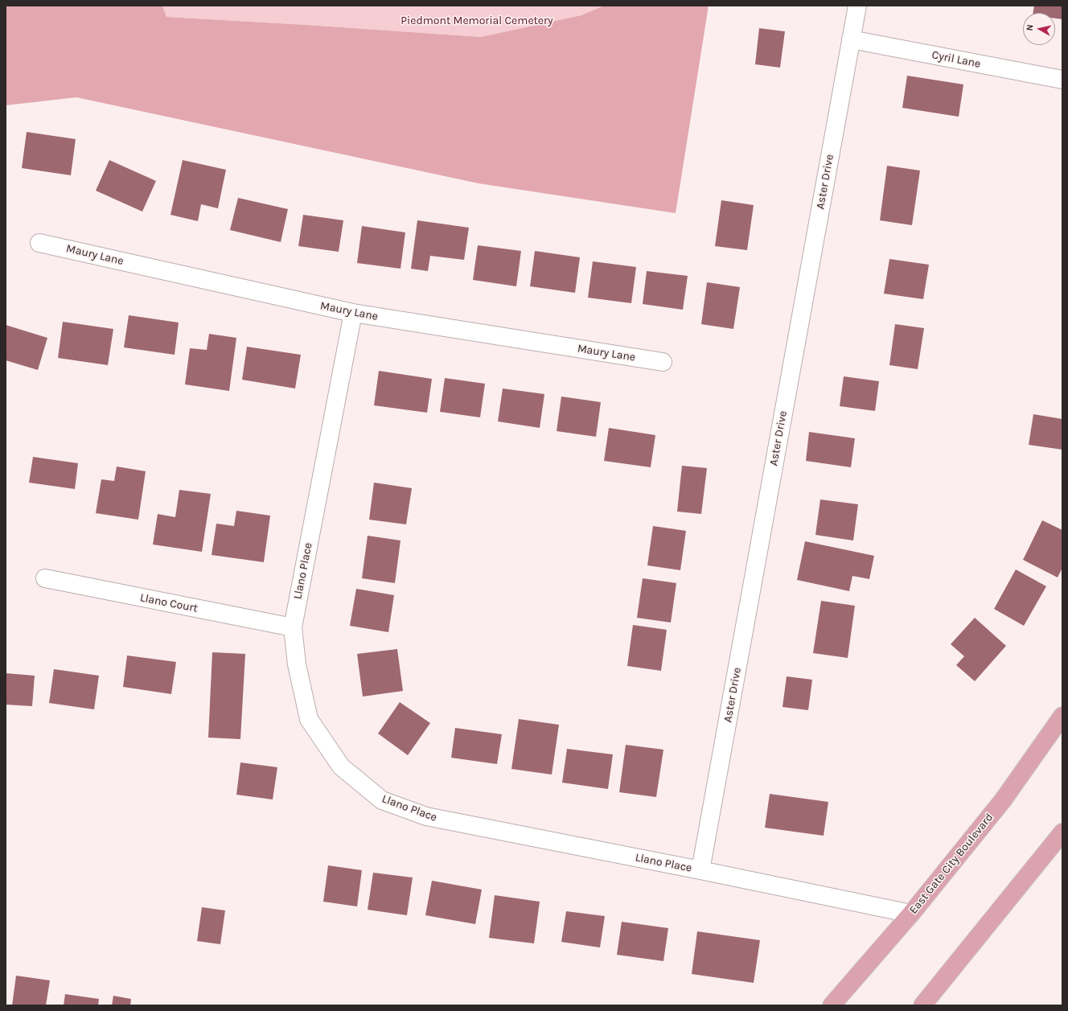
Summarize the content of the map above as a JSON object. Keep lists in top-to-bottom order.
{
  "streets": {
    "main road": ["East Gate City Boulevard"],
    "street": [
      "Cyril Lane",
      "Aster Drive",
      "Maury Lane",
      "Llano Place",
      "Llano Court"
    ]
  },
  "crossings": [
    ["Cyril Lane", "Aster Drive"],
    ["Aster Drive", "Llano Place"],
    ["Maury Lane", "Llano Place"],
    ["Llano Place", "Llano Court"],
    ["Llano Place", "East Gate City Boulevard"]
  ],
  "parks": ["Piedmont Memorial Cemetery"],
  "north": "left"
}
